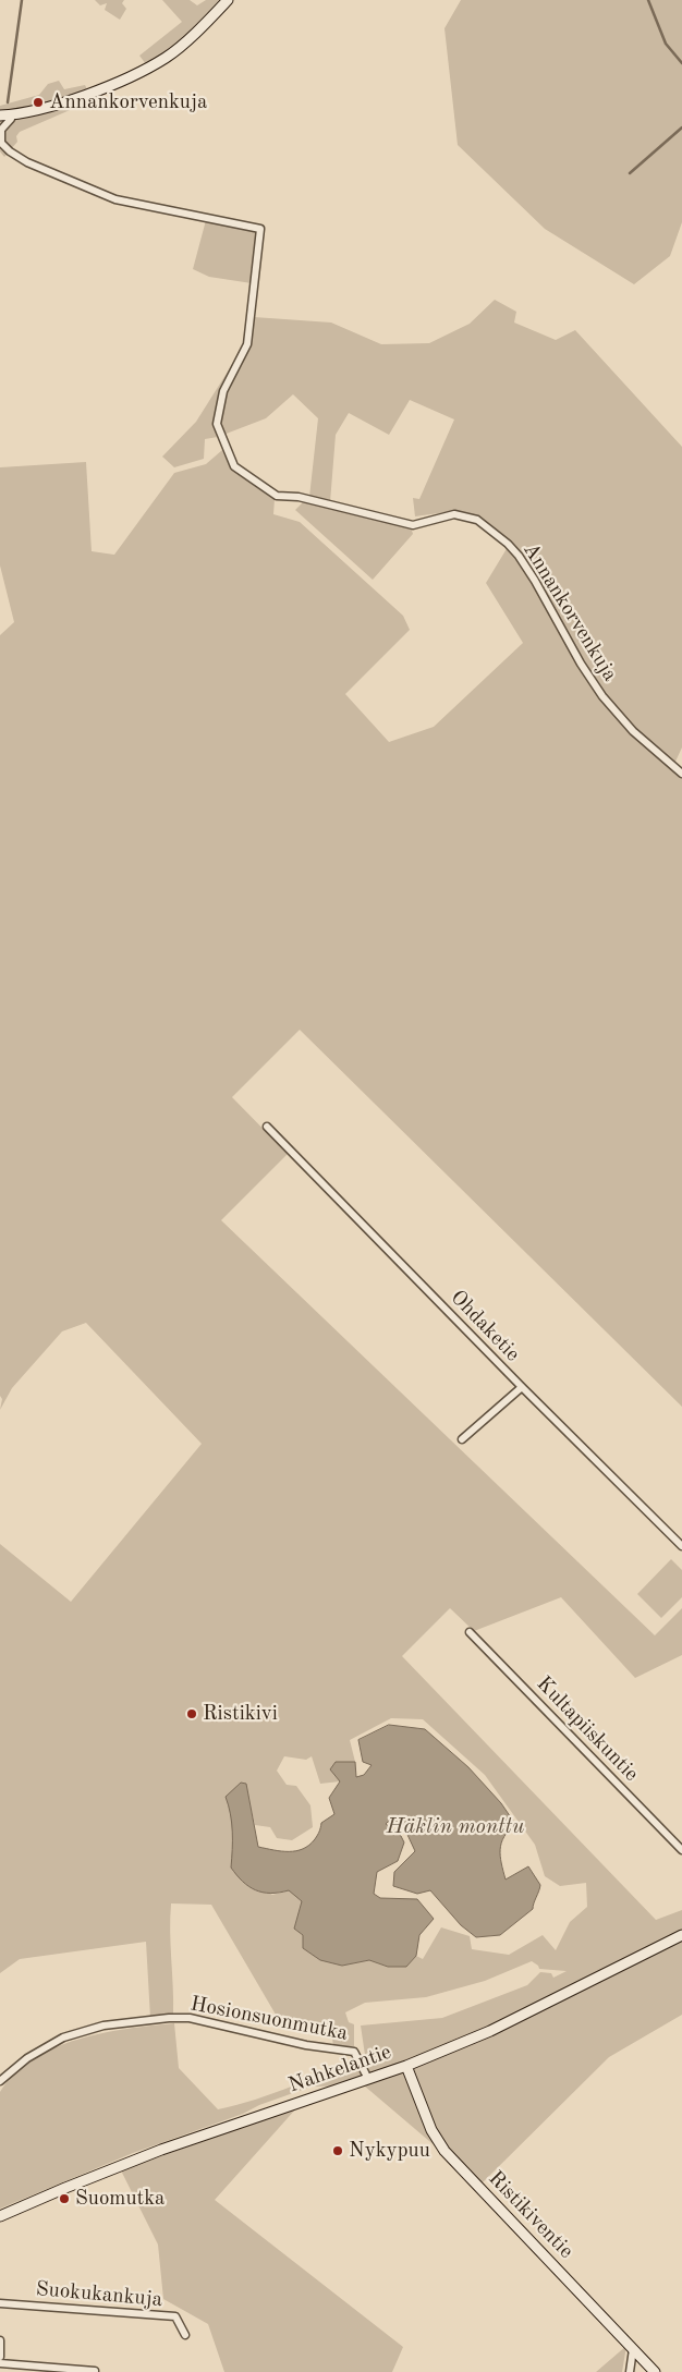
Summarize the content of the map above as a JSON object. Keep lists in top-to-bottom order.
{
  "streets": {
    "main road": ["Nahkelantie", "Ristikiventie"],
    "street": [
      "Annankorvenkuja",
      "Ohdaketie",
      "Kultapiiskuntie",
      "Hosionsuonmutka",
      "Suokukankuja"
    ]
  },
  "crossings": [
    ["Hosionsuonmutka", "Nahkelantie"],
    ["Nahkelantie", "Ristikiventie"]
  ],
  "water": ["Häklin monttu"],
  "places": [
    "Annankorvenkuja",
    "Ristikivi",
    "Nykypuu",
    "Suomutka"
  ]
}
